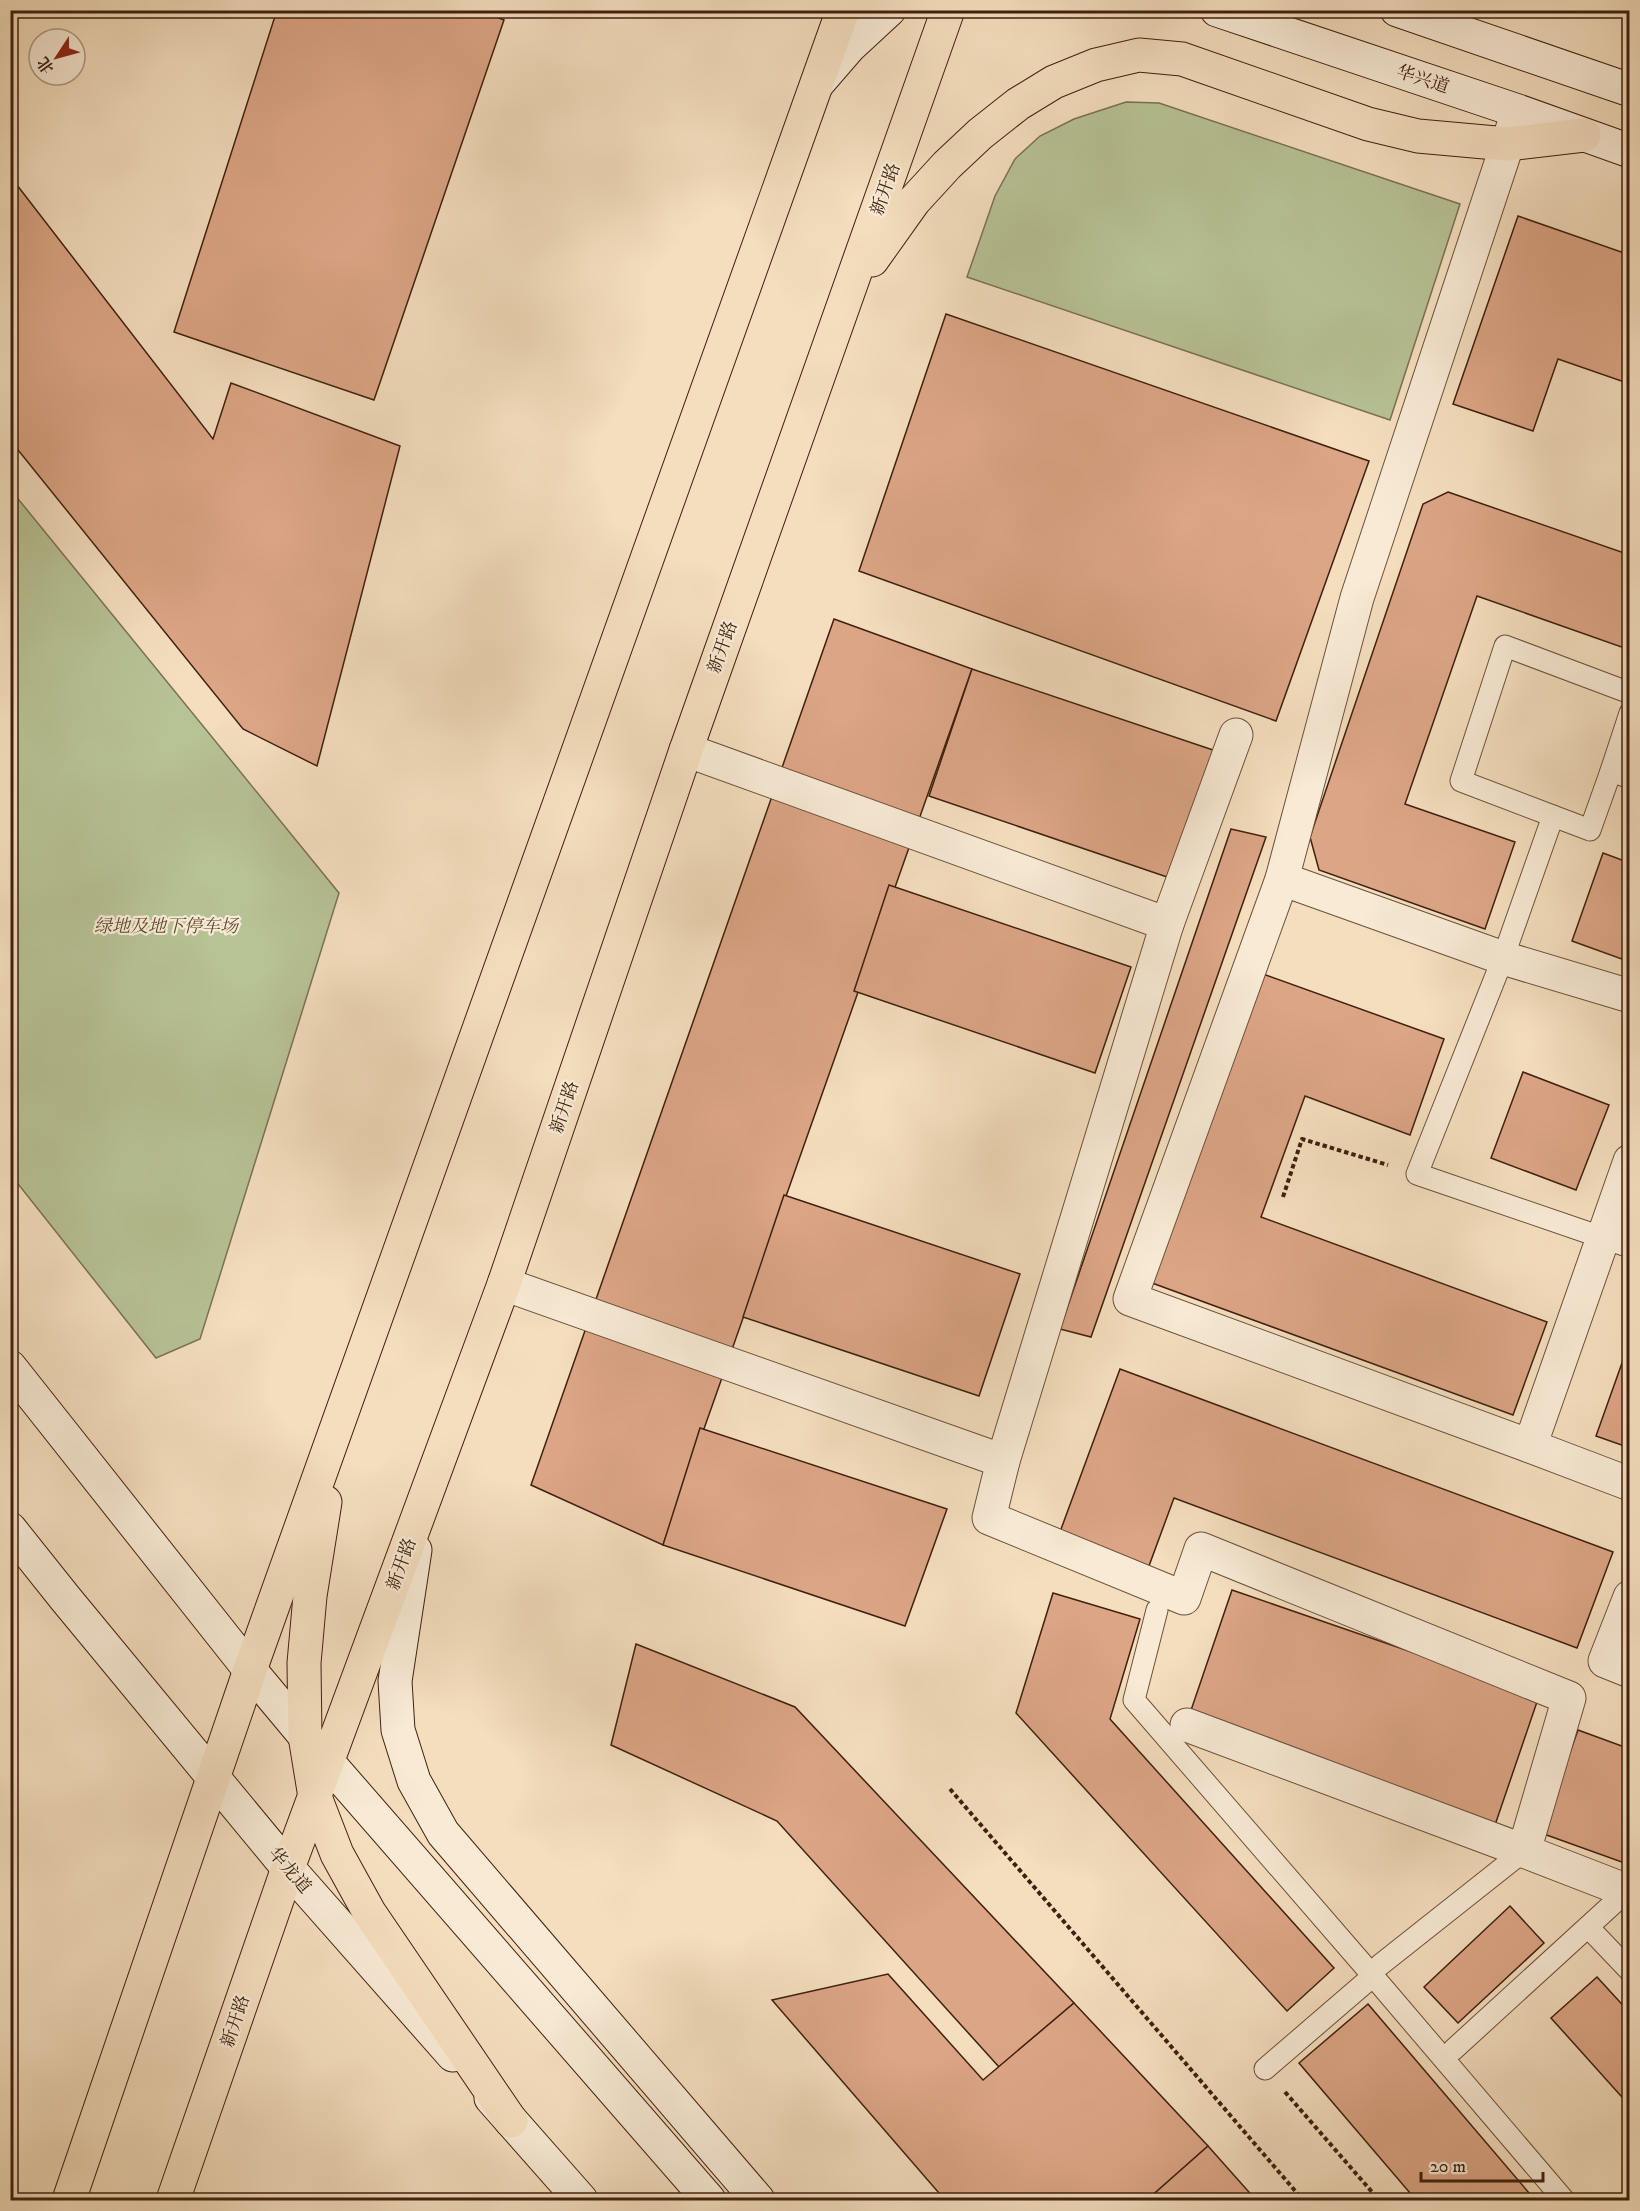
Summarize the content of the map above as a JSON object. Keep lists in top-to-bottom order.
{
  "streets": {
    "main road": ["新开路"],
    "street": ["华兴道", "华龙道"]
  },
  "crossings": [
    ["新开路", "华龙道"]
  ],
  "parks": ["绿地及地下停车场"],
  "scale_bar": "20 m",
  "north": "bottom left"
}
